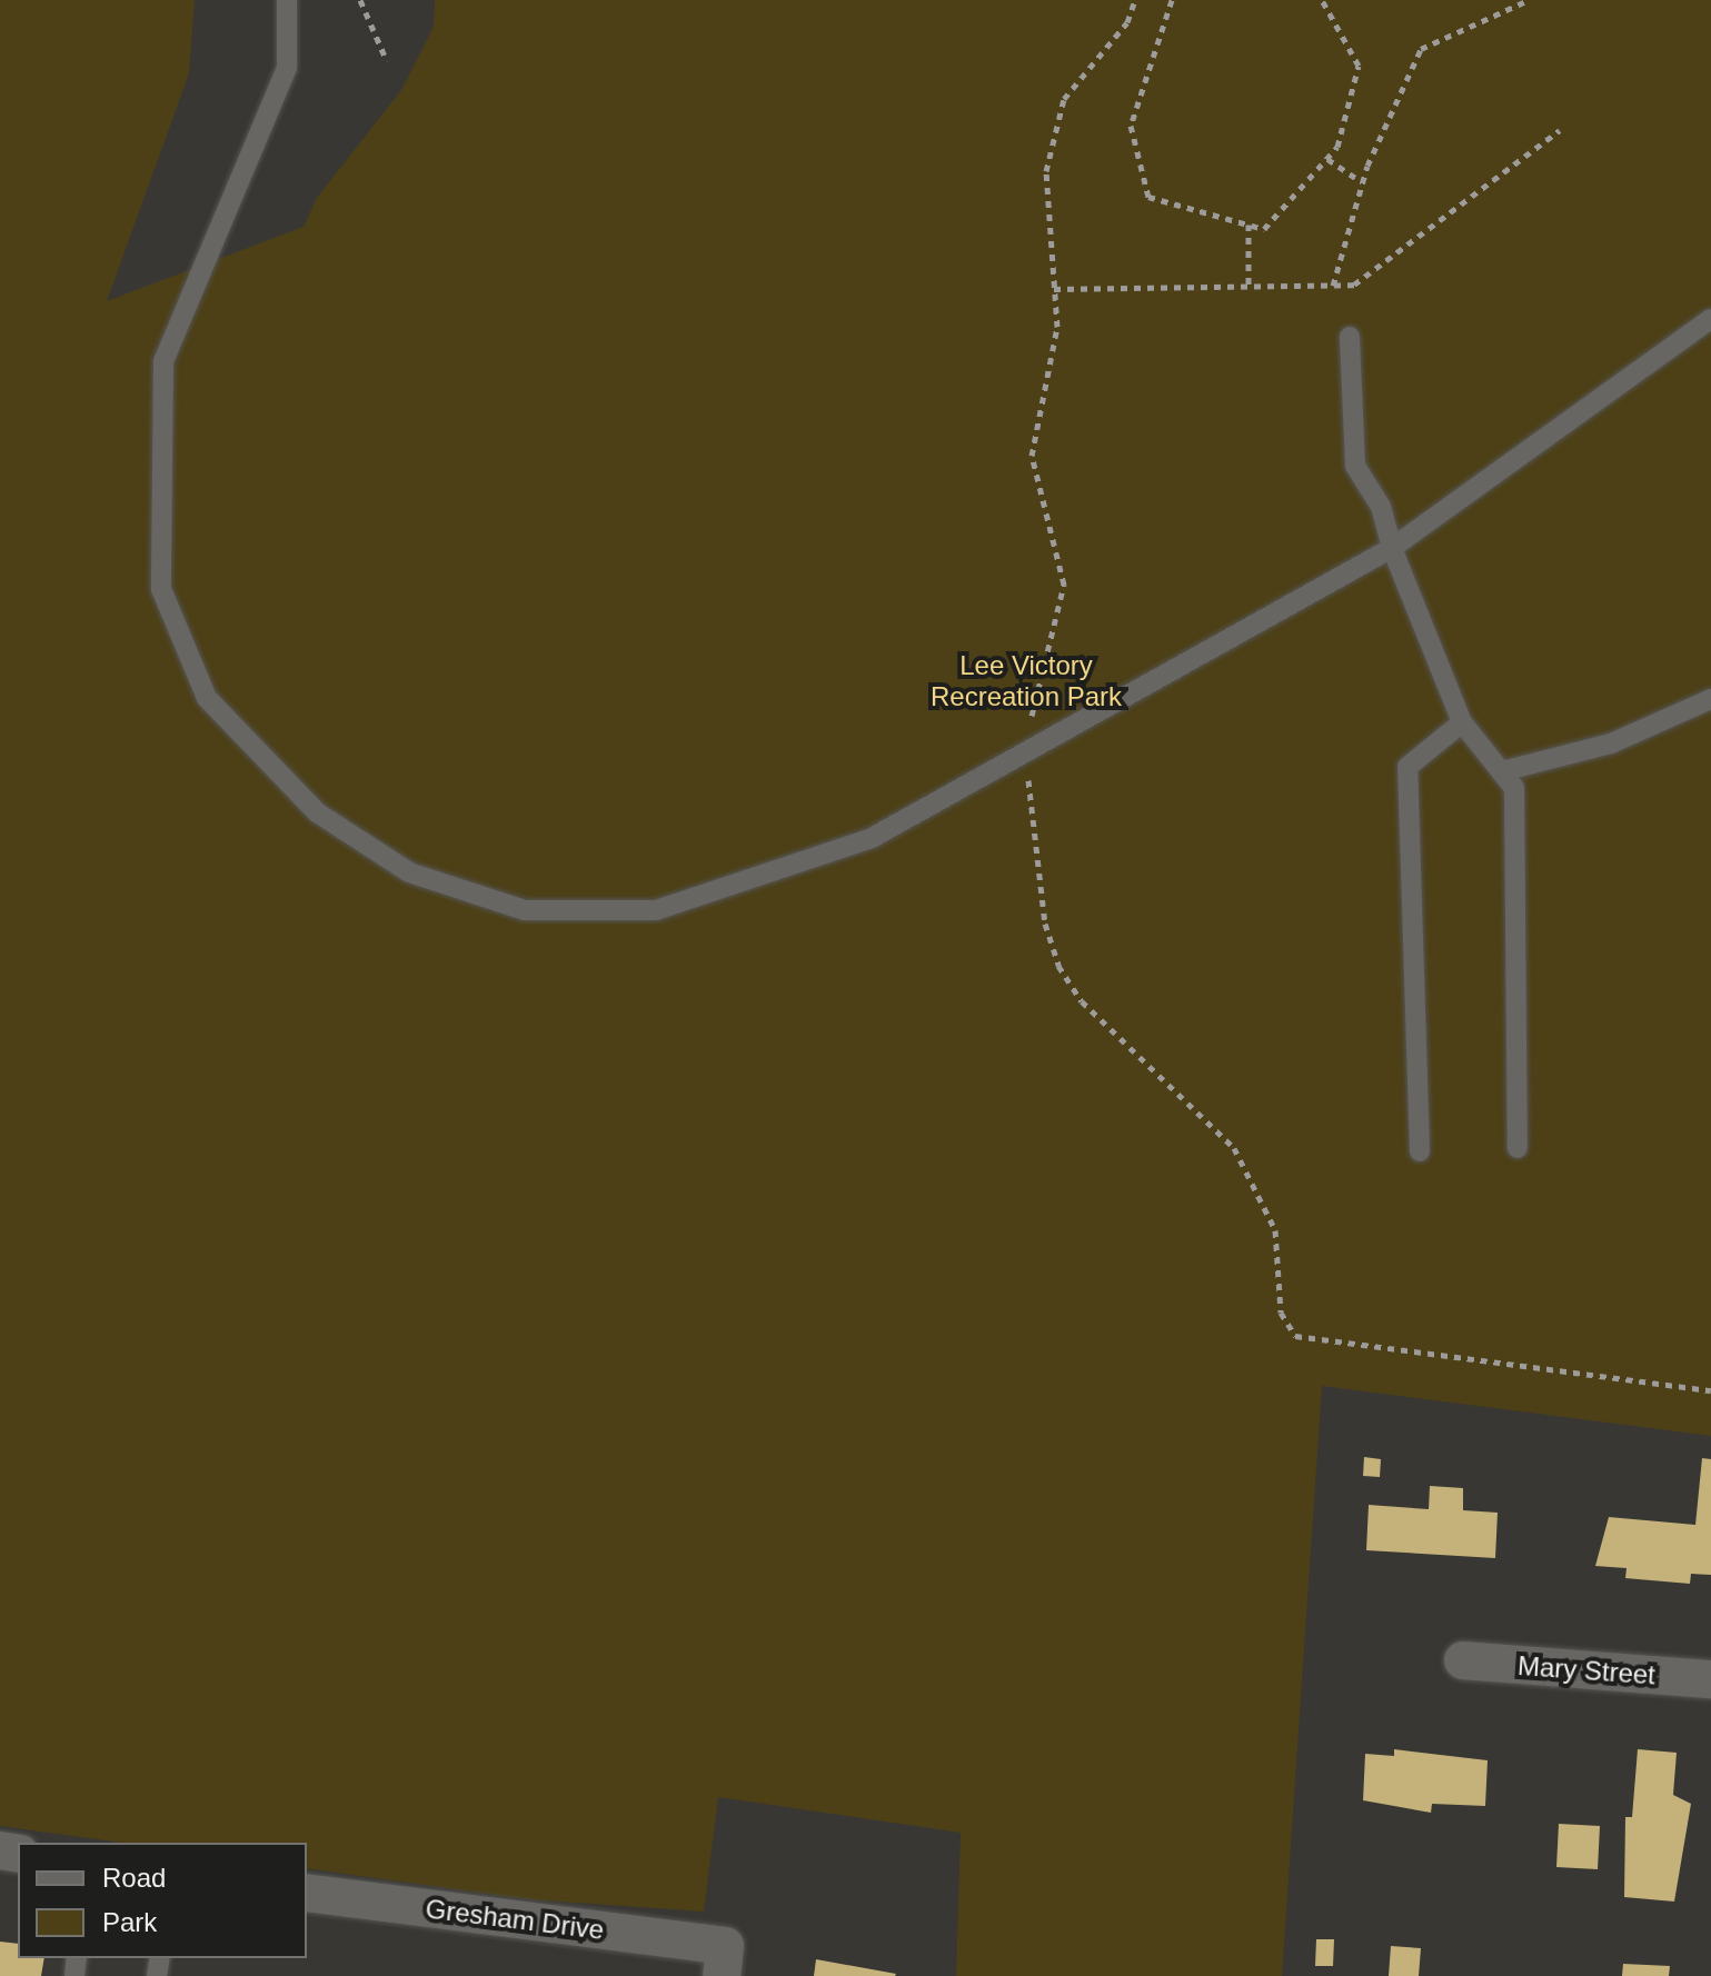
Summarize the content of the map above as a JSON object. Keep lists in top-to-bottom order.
{
  "streets": {
    "street": ["Mary Street", "Gresham Drive"]
  },
  "parks": ["Lee Victory Recreation Park"],
  "legend": ["Road", "Park"]
}
